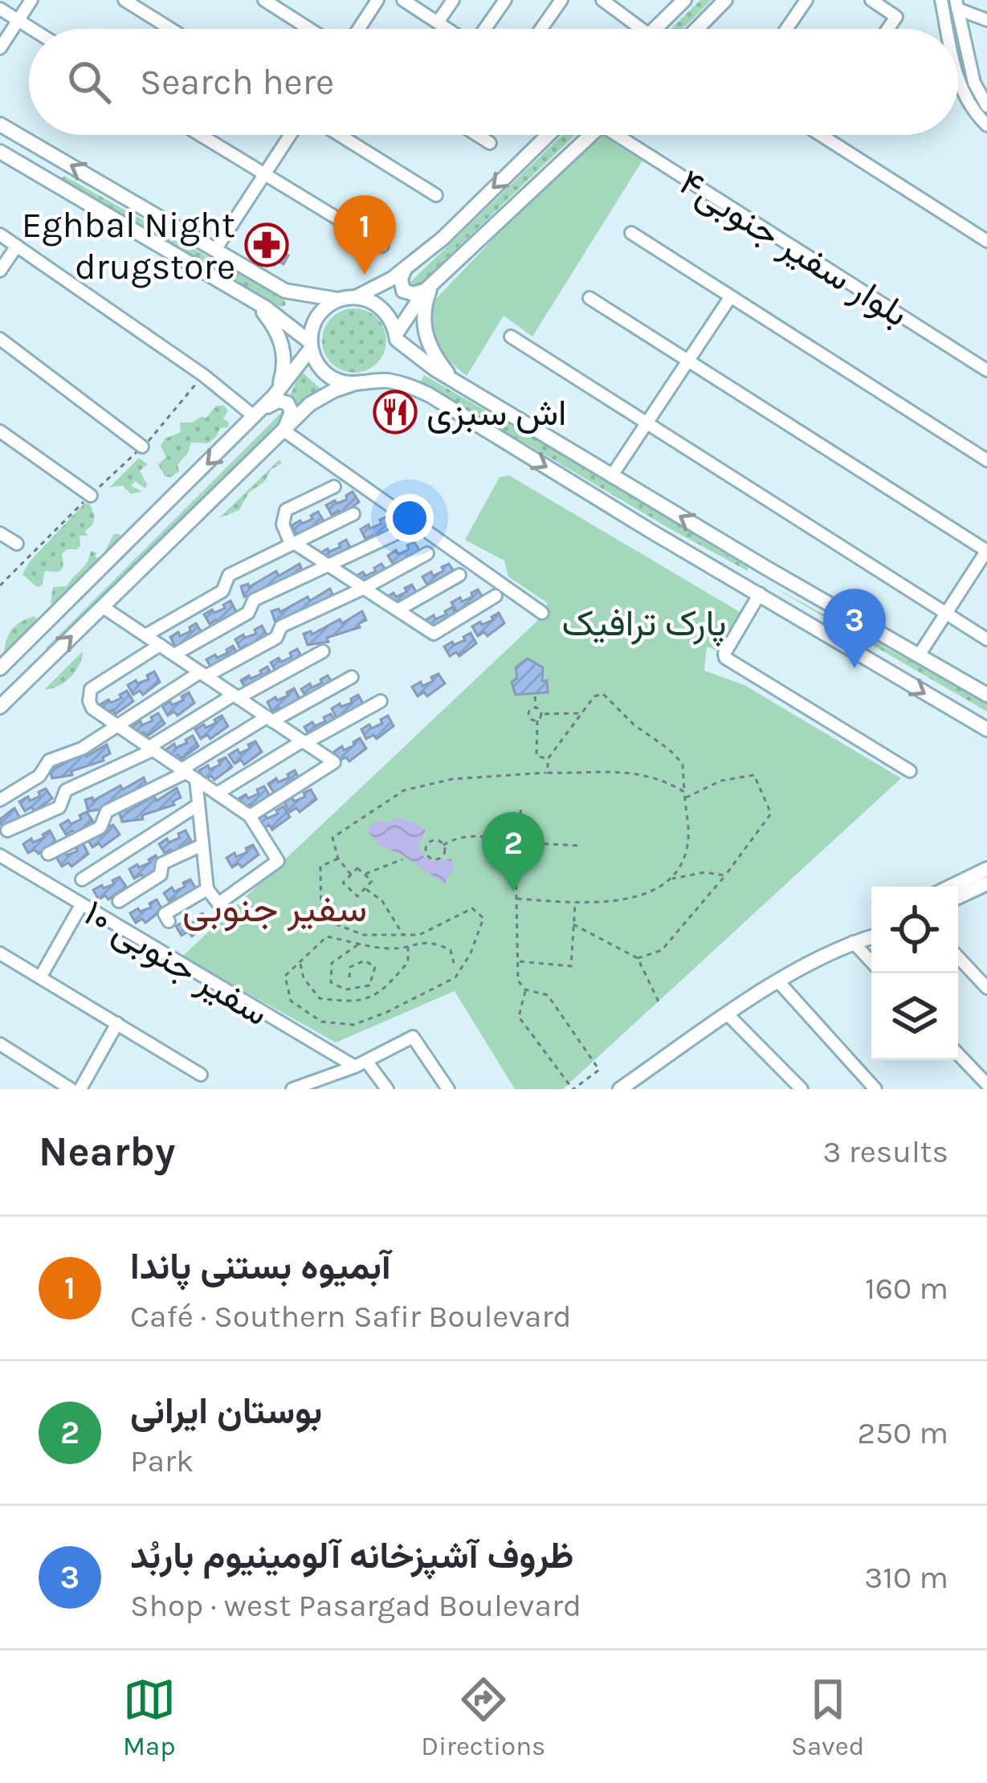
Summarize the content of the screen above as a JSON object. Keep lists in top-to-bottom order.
{
  "streets": {
    "street": ["بلوار سفیر جنوبی۴", "سفیر جنوبی ۱۰"]
  },
  "districts": ["سفیر جنوبی"],
  "parks": ["پارک ترافیک"],
  "places": {
    "pharmacy": ["Eghbal Night drugstore"],
    "restaurant": ["اش سبزی"]
  },
  "page": {
    "search": "Search here",
    "pins": ["1", "3", "2"],
    "heading": ["Nearby", "3 results"],
    "list": [
      {
        "mark": "1",
        "name": "آبمیوه بستنی پاندا",
        "note": "Café · Southern Safir Boulevard",
        "value": "160 m"
      },
      {
        "mark": "2",
        "name": "بوستان ایرانی",
        "note": "Park",
        "value": "250 m"
      },
      {
        "mark": "3",
        "name": "ظروف آشپزخانه آلومینیوم باربُد",
        "note": "Shop · west Pasargad Boulevard",
        "value": "310 m"
      }
    ],
    "nav": ["Map", "Directions", "Saved"]
  }
}
